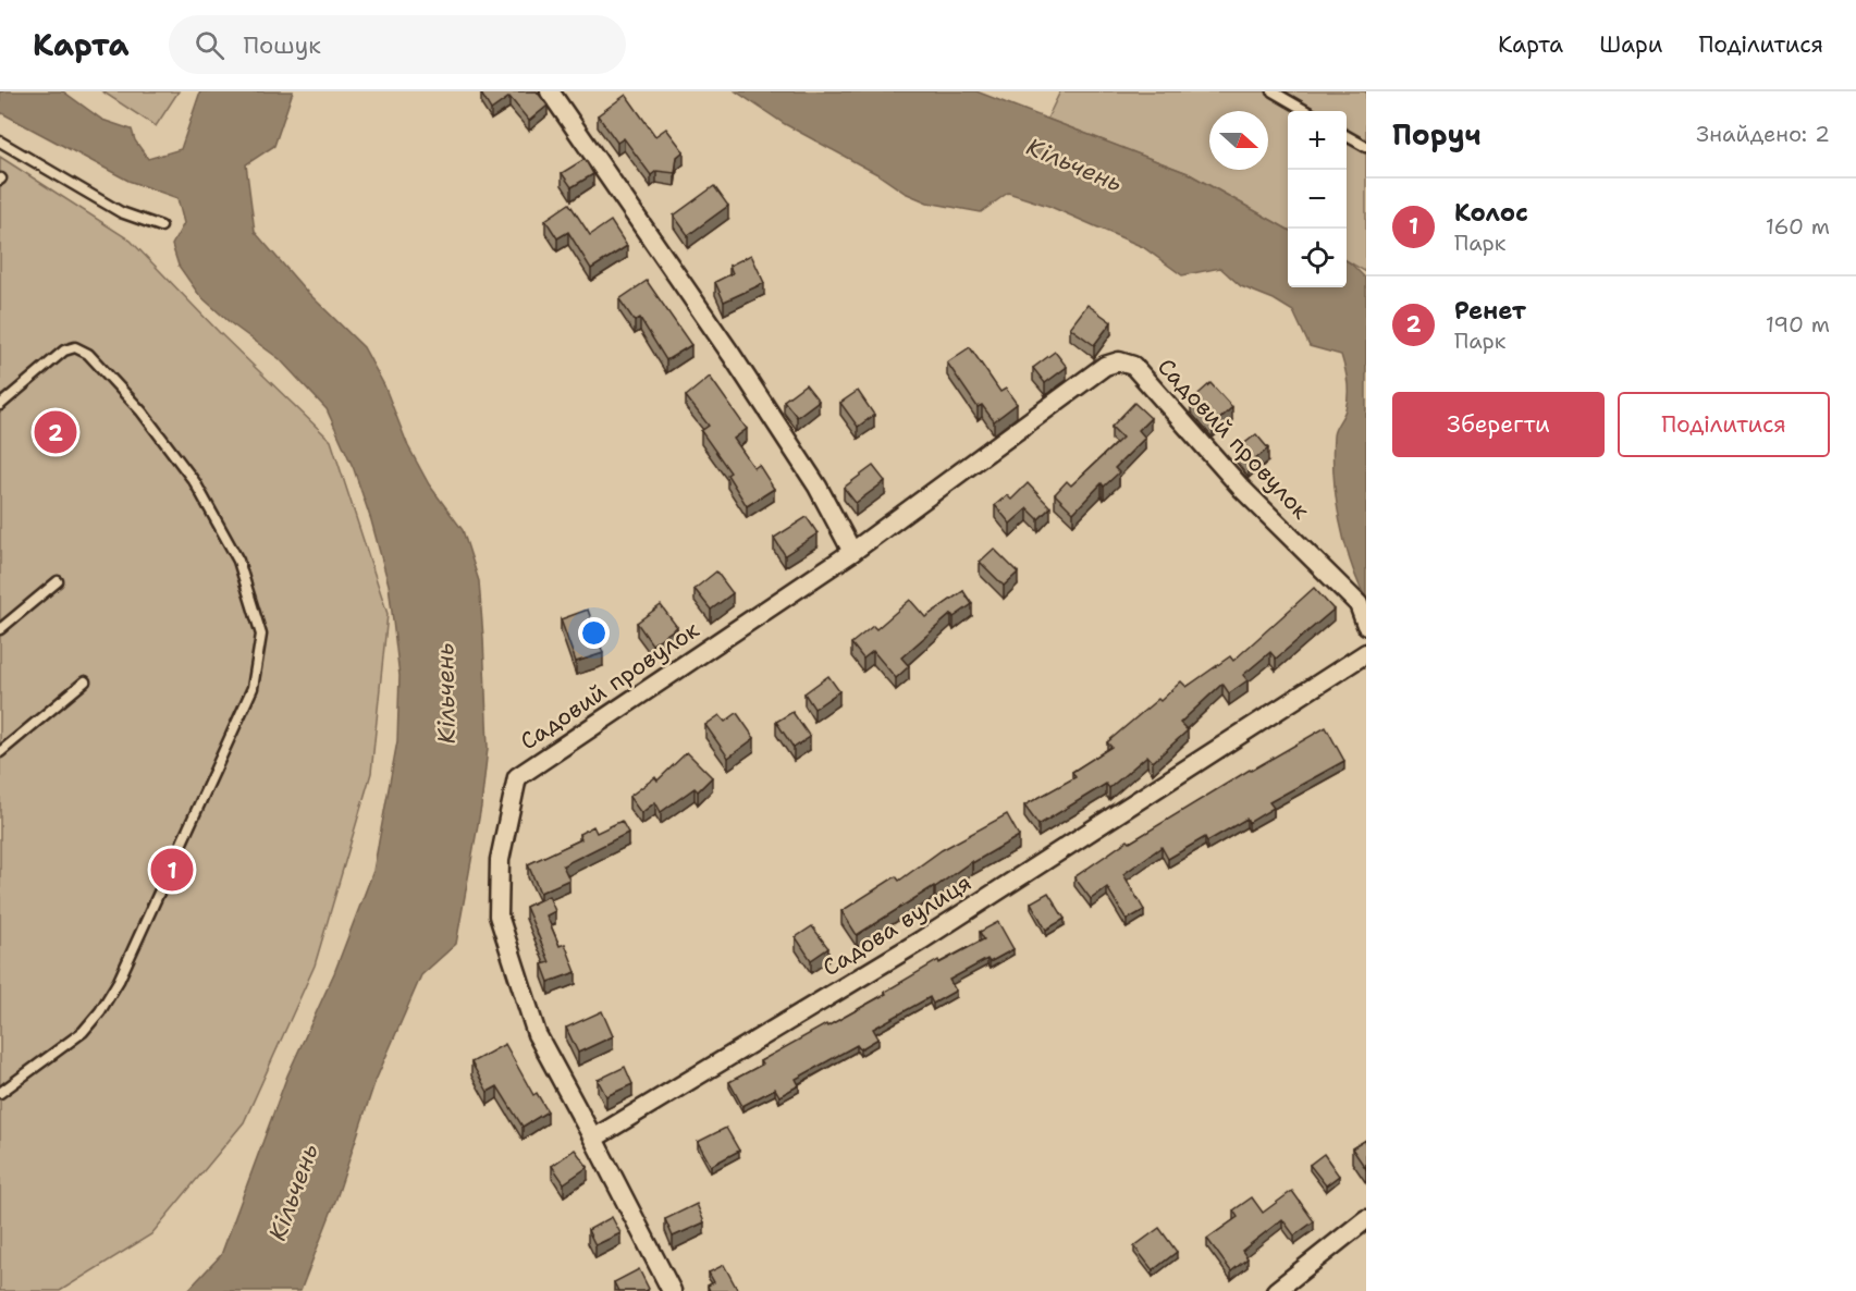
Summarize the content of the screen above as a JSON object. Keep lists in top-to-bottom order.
{
  "streets": {
    "street": ["Садовий провулок", "Садова вулиця"]
  },
  "crossings": [
    ["Садовий провулок", "Садова вулиця"]
  ],
  "water": ["Кільчень"],
  "north": "right",
  "page": {
    "header": "Карта",
    "search": "Пошук",
    "nav": ["Карта", "Шари", "Поділитися"],
    "heading": ["Поруч", "Знайдено: 2"],
    "map_buttons": ["+", "−"],
    "list": [
      {
        "mark": "1",
        "name": "Колос",
        "note": "Парк",
        "value": "160 m"
      },
      {
        "mark": "2",
        "name": "Ренет",
        "note": "Парк",
        "value": "190 m"
      }
    ],
    "buttons": ["Зберегти", "Поділитися"],
    "pins": ["2", "1"]
  }
}
